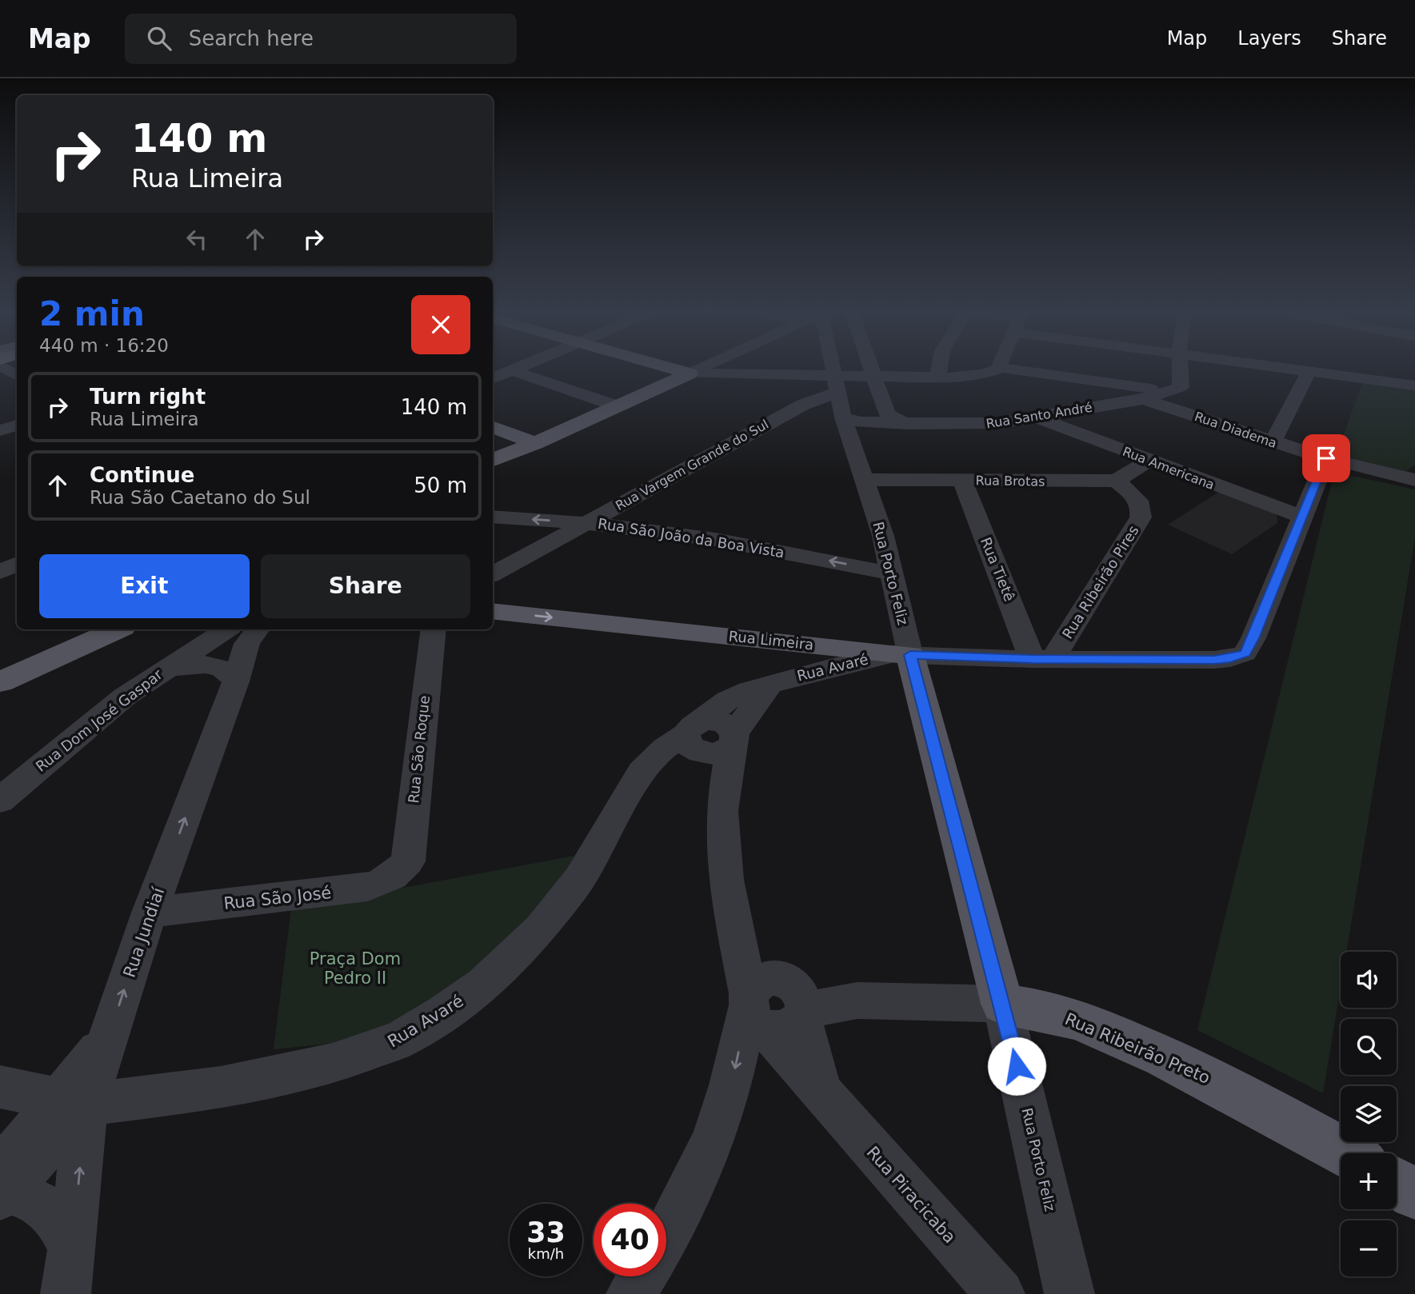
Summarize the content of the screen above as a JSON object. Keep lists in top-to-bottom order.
{
  "streets": {
    "main road": ["Rua Porto Feliz", "Rua Limeira", "Rua Ribeirão Preto"],
    "street": [
      "Rua Santo André",
      "Rua Diadema",
      "Rua Vargem Grande do Sul",
      "Rua Americana",
      "Rua Brotas",
      "Rua São João da Boa Vista",
      "Rua Tietê",
      "Rua Ribeirão Pires",
      "Rua Avaré",
      "Rua Dom José Gaspar",
      "Rua São Roque",
      "Rua São José",
      "Rua Jundiaí",
      "Rua Piracicaba"
    ]
  },
  "crossings": [
    ["Rua Santo André", "Rua Diadema"],
    ["Rua Santo André", "Rua Americana"],
    ["Rua Santo André", "Rua Porto Feliz"],
    ["Rua Vargem Grande do Sul", "Rua São João da Boa Vista"],
    ["Rua Vargem Grande do Sul", "Rua Porto Feliz"],
    ["Rua Americana", "Rua Limeira"],
    ["Rua Brotas", "Rua Tietê"],
    ["Rua Brotas", "Rua Porto Feliz"],
    ["Rua Brotas", "Rua Ribeirão Pires"],
    ["Rua São João da Boa Vista", "Rua Porto Feliz"],
    ["Rua Tietê", "Rua Ribeirão Pires"],
    ["Rua Tietê", "Rua Limeira"],
    ["Rua Porto Feliz", "Rua Limeira"],
    ["Rua Porto Feliz", "Rua Avaré"],
    ["Rua Porto Feliz", "Rua Ribeirão Preto"],
    ["Rua Ribeirão Pires", "Rua Limeira"],
    ["Rua Limeira", "Rua Avaré"],
    ["Rua Avaré", "Rua Jundiaí"],
    ["Rua São Roque", "Rua São José"],
    ["Rua São José", "Rua Jundiaí"],
    ["Rua Ribeirão Preto", "Rua Piracicaba"]
  ],
  "one_way": ["Rua Jundiaí"],
  "parks": ["Praça Dom Pedro II"],
  "page": {
    "header": "Map",
    "search": "Search here",
    "nav": ["Map", "Layers", "Share"],
    "turn": ["140 m", "Rua Limeira"],
    "heading": ["2 min", "440 m · 16:20"],
    "list": [
      {
        "name": "Turn right",
        "note": "Rua Limeira",
        "value": "140 m"
      },
      {
        "name": "Continue",
        "note": "Rua São Caetano do Sul",
        "value": "50 m"
      }
    ],
    "buttons": ["Exit", "Share"],
    "map_buttons": ["+", "−"],
    "speed": "33 km/h",
    "limit": "40"
  }
}
